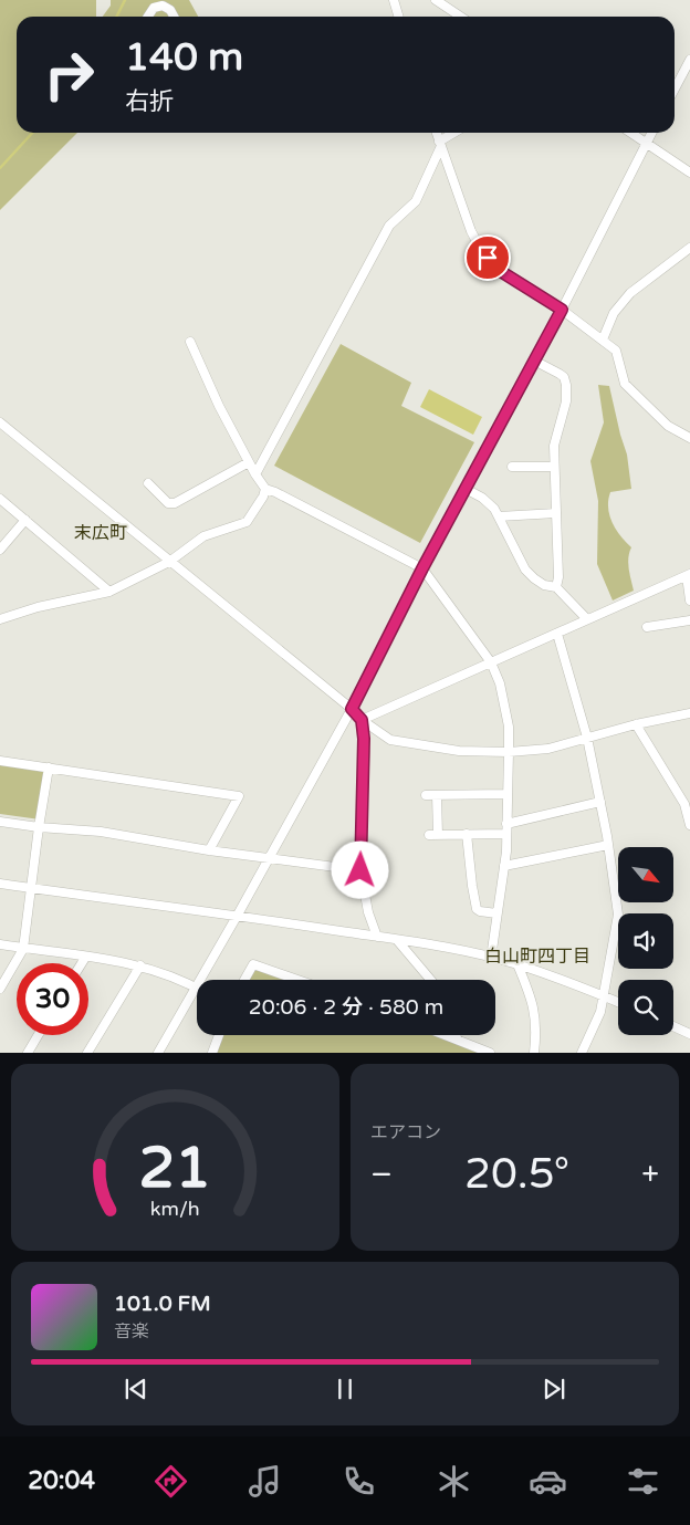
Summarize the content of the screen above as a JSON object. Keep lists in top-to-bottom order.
{
  "districts": ["末広町", "白山町四丁目"],
  "north": "bottom right",
  "page": {
    "turn": ["140 m", "右折"],
    "limit": "30",
    "trip": "20:06 · 2 分 · 580 m",
    "tile": "エアコン",
    "heat": ["−", "20.5°", "+"],
    "song": ["101.0 FM", "音楽"],
    "tabs": "20:04",
    "gauge": ["21", "km/h"]
  }
}
